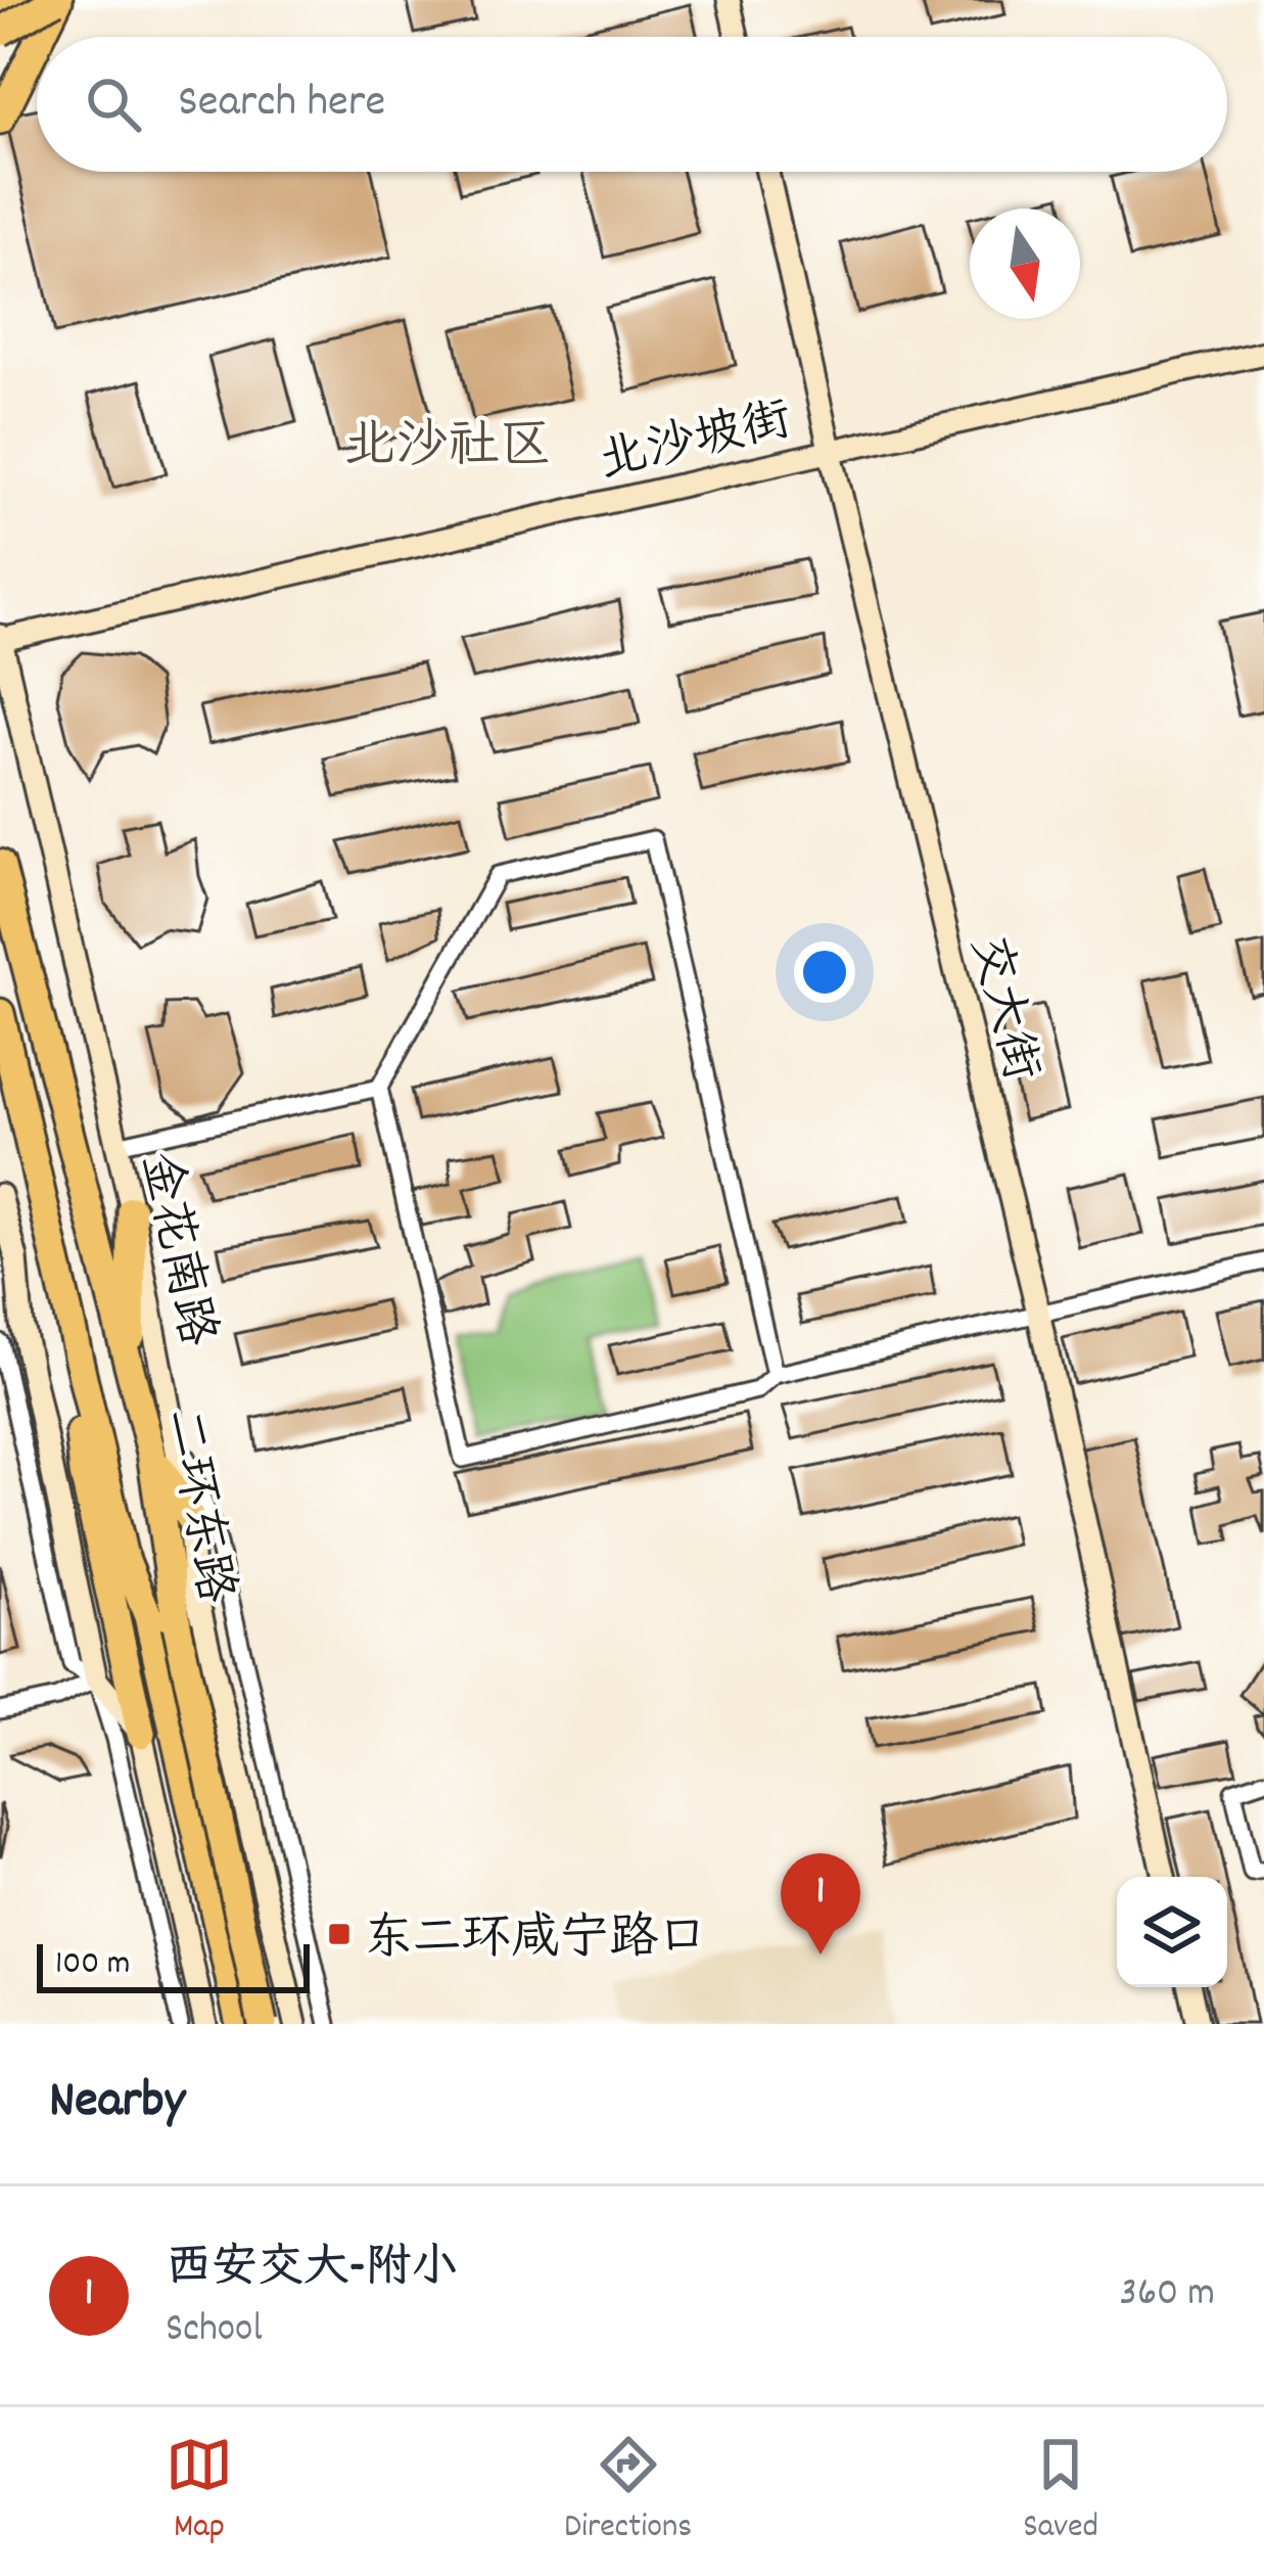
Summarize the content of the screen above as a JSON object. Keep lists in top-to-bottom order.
{
  "streets": {
    "highway": ["二环东路"],
    "street": ["北沙坡街", "交大街", "金花南路"]
  },
  "crossings": [
    ["北沙坡街", "交大街"],
    ["北沙坡街", "金花南路"]
  ],
  "districts": ["北沙社区"],
  "places": {
    "transit": ["东二环咸宁路口"]
  },
  "scale_bar": "100 m",
  "north": "bottom",
  "page": {
    "search": "Search here",
    "pins": "1",
    "scale": "100 m",
    "heading": "Nearby",
    "list": [
      {
        "mark": "1",
        "name": "西安交大-附小",
        "note": "School",
        "value": "360 m"
      }
    ],
    "nav": ["Map", "Directions", "Saved"]
  }
}
